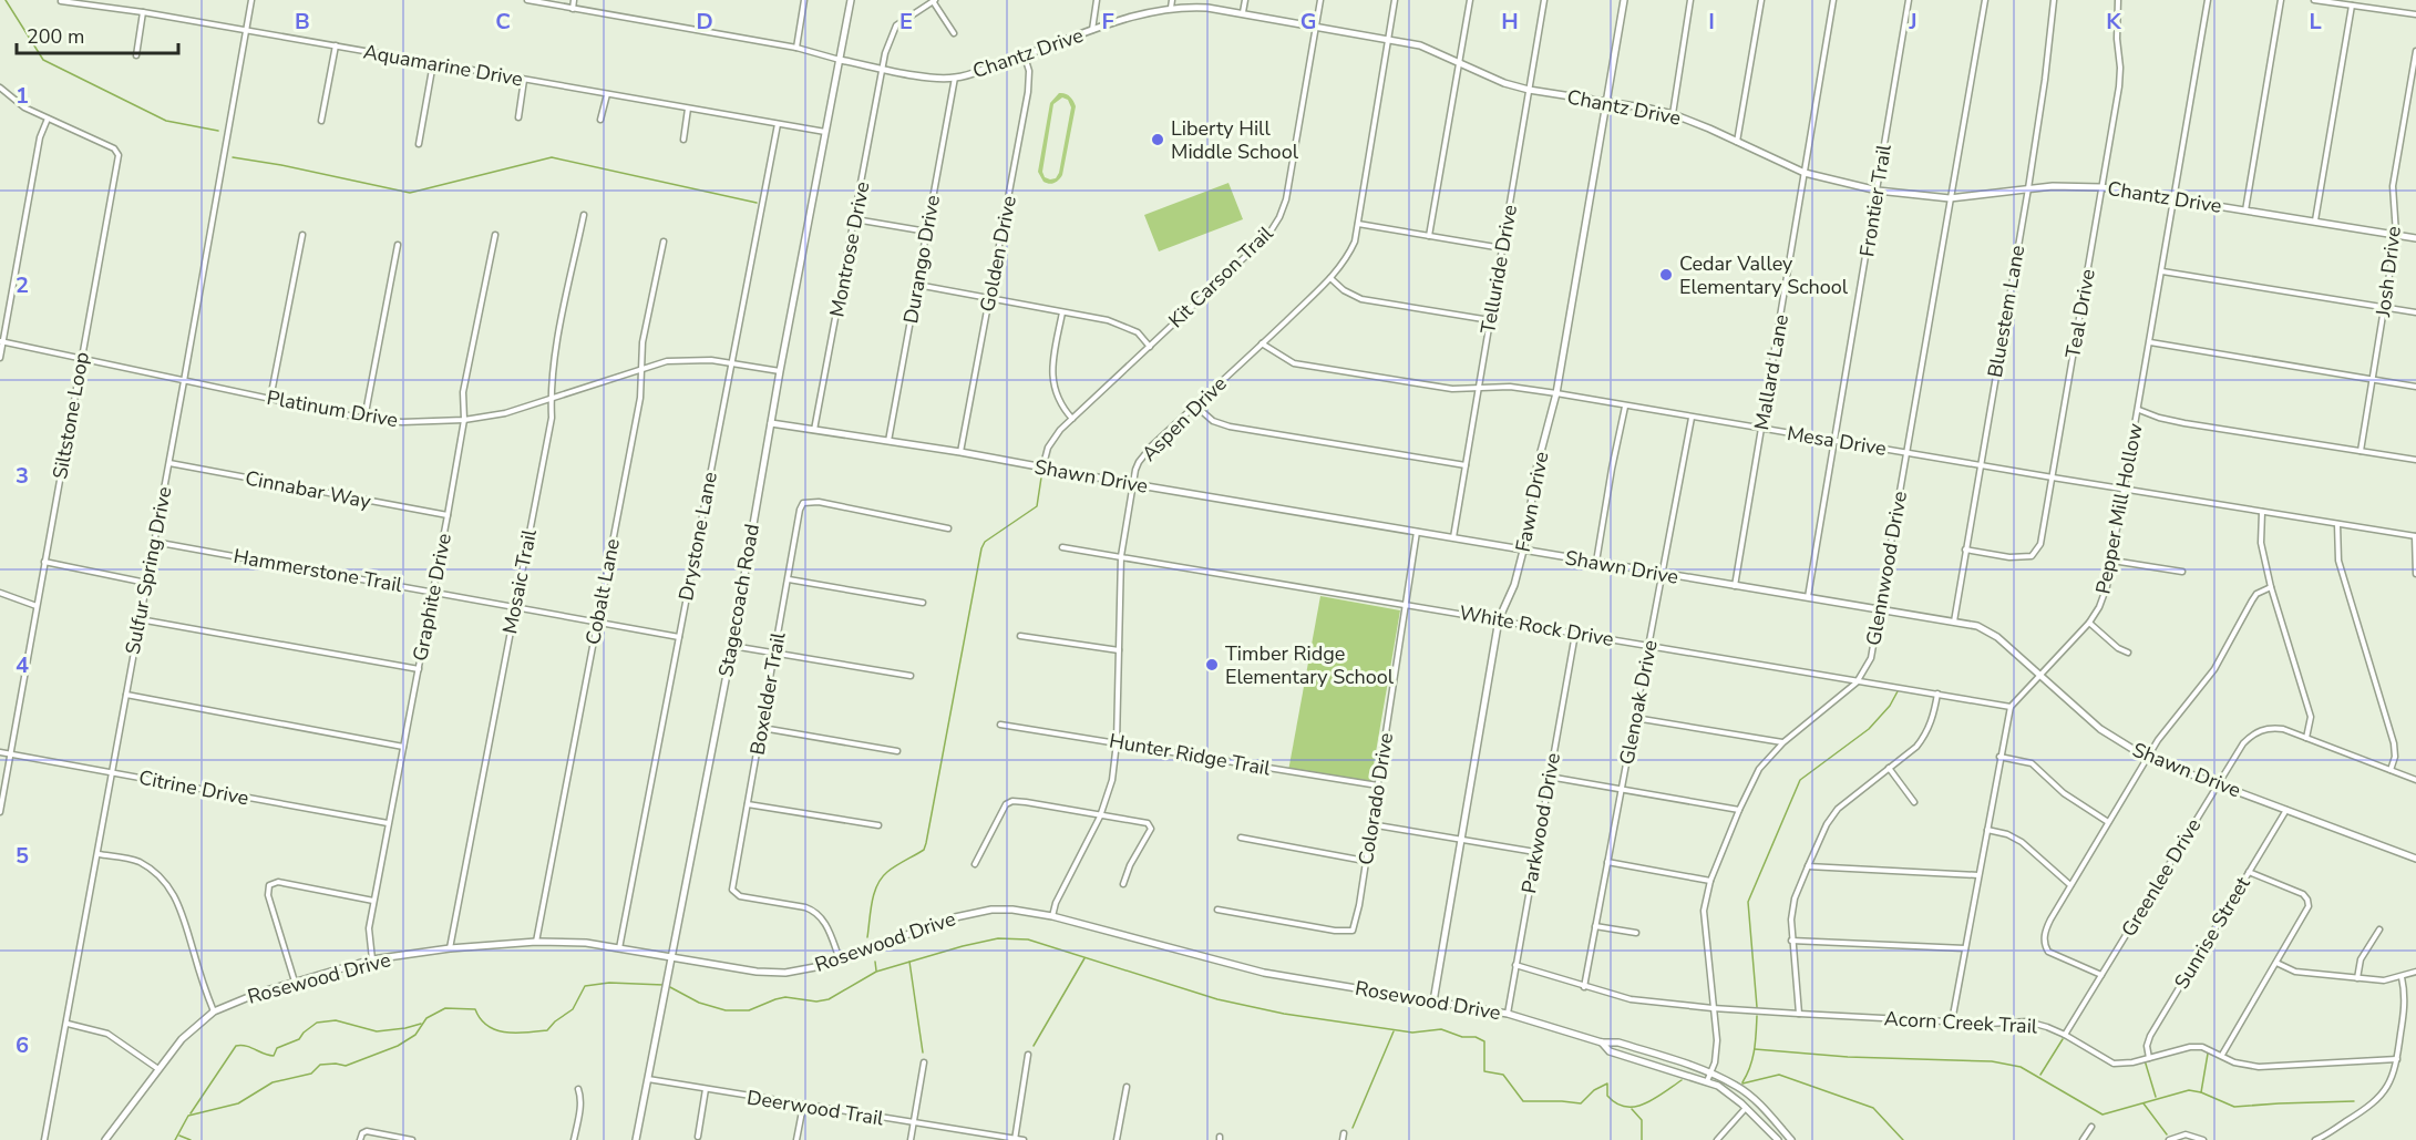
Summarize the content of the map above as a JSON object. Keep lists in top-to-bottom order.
{
  "streets": {
    "street": [
      "Chantz Drive",
      "Aquamarine Drive",
      "Frontier Trail",
      "Montrose Drive",
      "Golden Drive",
      "Durango Drive",
      "Telluride Drive",
      "Josh Drive",
      "Kit Carson Trail",
      "Bluestem Lane",
      "Teal Drive",
      "Mallard Lane",
      "Platinum Drive",
      "Siltstone Loop",
      "Aspen Drive",
      "Mesa Drive",
      "Shawn Drive",
      "Cinnabar Way",
      "Fawn Drive",
      "Pepper Mill Hollow",
      "Drystone Lane",
      "Glennwood Drive",
      "Sulfur Spring Drive",
      "Hammerstone Trail",
      "Mosaic Trail",
      "Cobalt Lane",
      "Graphite Drive",
      "Stagecoach Road",
      "White Rock Drive",
      "Boxelder Trail",
      "Glenoak Drive",
      "Hunter Ridge Trail",
      "Citrine Drive",
      "Colorado Drive",
      "Parkwood Drive",
      "Greenlee Drive",
      "Sunrise Street",
      "Rosewood Drive",
      "Acorn Creek Trail",
      "Deerwood Trail"
    ]
  },
  "crossings": [
    ["Chantz Drive", "Frontier Trail"],
    ["Chantz Drive", "Montrose Drive"],
    ["Chantz Drive", "Golden Drive"],
    ["Chantz Drive", "Durango Drive"],
    ["Chantz Drive", "Telluride Drive"],
    ["Chantz Drive", "Josh Drive"],
    ["Chantz Drive", "Kit Carson Trail"],
    ["Chantz Drive", "Bluestem Lane"],
    ["Chantz Drive", "Teal Drive"],
    ["Chantz Drive", "Mallard Lane"],
    ["Chantz Drive", "Aspen Drive"],
    ["Chantz Drive", "Fawn Drive"],
    ["Chantz Drive", "Pepper Mill Hollow"],
    ["Chantz Drive", "Glennwood Drive"],
    ["Chantz Drive", "Stagecoach Road"],
    ["Aquamarine Drive", "Drystone Lane"],
    ["Aquamarine Drive", "Sulfur Spring Drive"],
    ["Aquamarine Drive", "Stagecoach Road"],
    ["Frontier Trail", "Mesa Drive"],
    ["Frontier Trail", "Shawn Drive"],
    ["Montrose Drive", "Shawn Drive"],
    ["Golden Drive", "Shawn Drive"],
    ["Durango Drive", "Shawn Drive"],
    ["Telluride Drive", "Mesa Drive"],
    ["Telluride Drive", "Shawn Drive"],
    ["Kit Carson Trail", "Shawn Drive"],
    ["Bluestem Lane", "Teal Drive"],
    ["Bluestem Lane", "Mesa Drive"],
    ["Bluestem Lane", "Shawn Drive"],
    ["Teal Drive", "Mesa Drive"],
    ["Mallard Lane", "Mesa Drive"],
    ["Mallard Lane", "Shawn Drive"],
    ["Platinum Drive", "Siltstone Loop"],
    ["Platinum Drive", "Drystone Lane"],
    ["Platinum Drive", "Sulfur Spring Drive"],
    ["Platinum Drive", "Mosaic Trail"],
    ["Platinum Drive", "Cobalt Lane"],
    ["Platinum Drive", "Graphite Drive"],
    ["Platinum Drive", "Stagecoach Road"],
    ["Siltstone Loop", "Citrine Drive"],
    ["Aspen Drive", "Mesa Drive"],
    ["Aspen Drive", "Shawn Drive"],
    ["Aspen Drive", "White Rock Drive"],
    ["Aspen Drive", "Hunter Ridge Trail"],
    ["Aspen Drive", "Rosewood Drive"],
    ["Mesa Drive", "Fawn Drive"],
    ["Mesa Drive", "Pepper Mill Hollow"],
    ["Mesa Drive", "Glennwood Drive"],
    ["Mesa Drive", "Glenoak Drive"],
    ["Shawn Drive", "Fawn Drive"],
    ["Shawn Drive", "Pepper Mill Hollow"],
    ["Shawn Drive", "Glennwood Drive"],
    ["Shawn Drive", "Stagecoach Road"],
    ["Shawn Drive", "Glenoak Drive"],
    ["Shawn Drive", "Colorado Drive"],
    ["Shawn Drive", "Greenlee Drive"],
    ["Shawn Drive", "Sunrise Street"],
    ["Cinnabar Way", "Sulfur Spring Drive"],
    ["Cinnabar Way", "Graphite Drive"],
    ["Fawn Drive", "White Rock Drive"],
    ["Fawn Drive", "Rosewood Drive"],
    ["Pepper Mill Hollow", "White Rock Drive"],
    ["Drystone Lane", "Hammerstone Trail"],
    ["Drystone Lane", "Rosewood Drive"],
    ["Glennwood Drive", "White Rock Drive"],
    ["Glennwood Drive", "Rosewood Drive"],
    ["Glennwood Drive", "Acorn Creek Trail"],
    ["Sulfur Spring Drive", "Hammerstone Trail"],
    ["Sulfur Spring Drive", "Citrine Drive"],
    ["Hammerstone Trail", "Mosaic Trail"],
    ["Hammerstone Trail", "Cobalt Lane"],
    ["Hammerstone Trail", "Graphite Drive"],
    ["Mosaic Trail", "Rosewood Drive"],
    ["Cobalt Lane", "Rosewood Drive"],
    ["Graphite Drive", "Citrine Drive"],
    ["Graphite Drive", "Rosewood Drive"],
    ["Stagecoach Road", "Rosewood Drive"],
    ["Stagecoach Road", "Deerwood Trail"],
    ["White Rock Drive", "Glenoak Drive"],
    ["White Rock Drive", "Colorado Drive"],
    ["White Rock Drive", "Parkwood Drive"],
    ["Boxelder Trail", "Rosewood Drive"],
    ["Glenoak Drive", "Acorn Creek Trail"],
    ["Hunter Ridge Trail", "Colorado Drive"],
    ["Parkwood Drive", "Rosewood Drive"],
    ["Parkwood Drive", "Acorn Creek Trail"],
    ["Greenlee Drive", "Acorn Creek Trail"],
    ["Sunrise Street", "Acorn Creek Trail"]
  ],
  "places": ["Liberty Hill Middle School", "Cedar Valley Elementary School", "Timber Ridge Elementary School"],
  "scale_bar": "200 m",
  "grid": {
    "columns": [
      "B",
      "C",
      "D",
      "E",
      "F",
      "G",
      "H",
      "I",
      "J",
      "K",
      "L"
    ],
    "rows": [
      "1",
      "2",
      "3",
      "4",
      "5",
      "6"
    ]
  }
}
